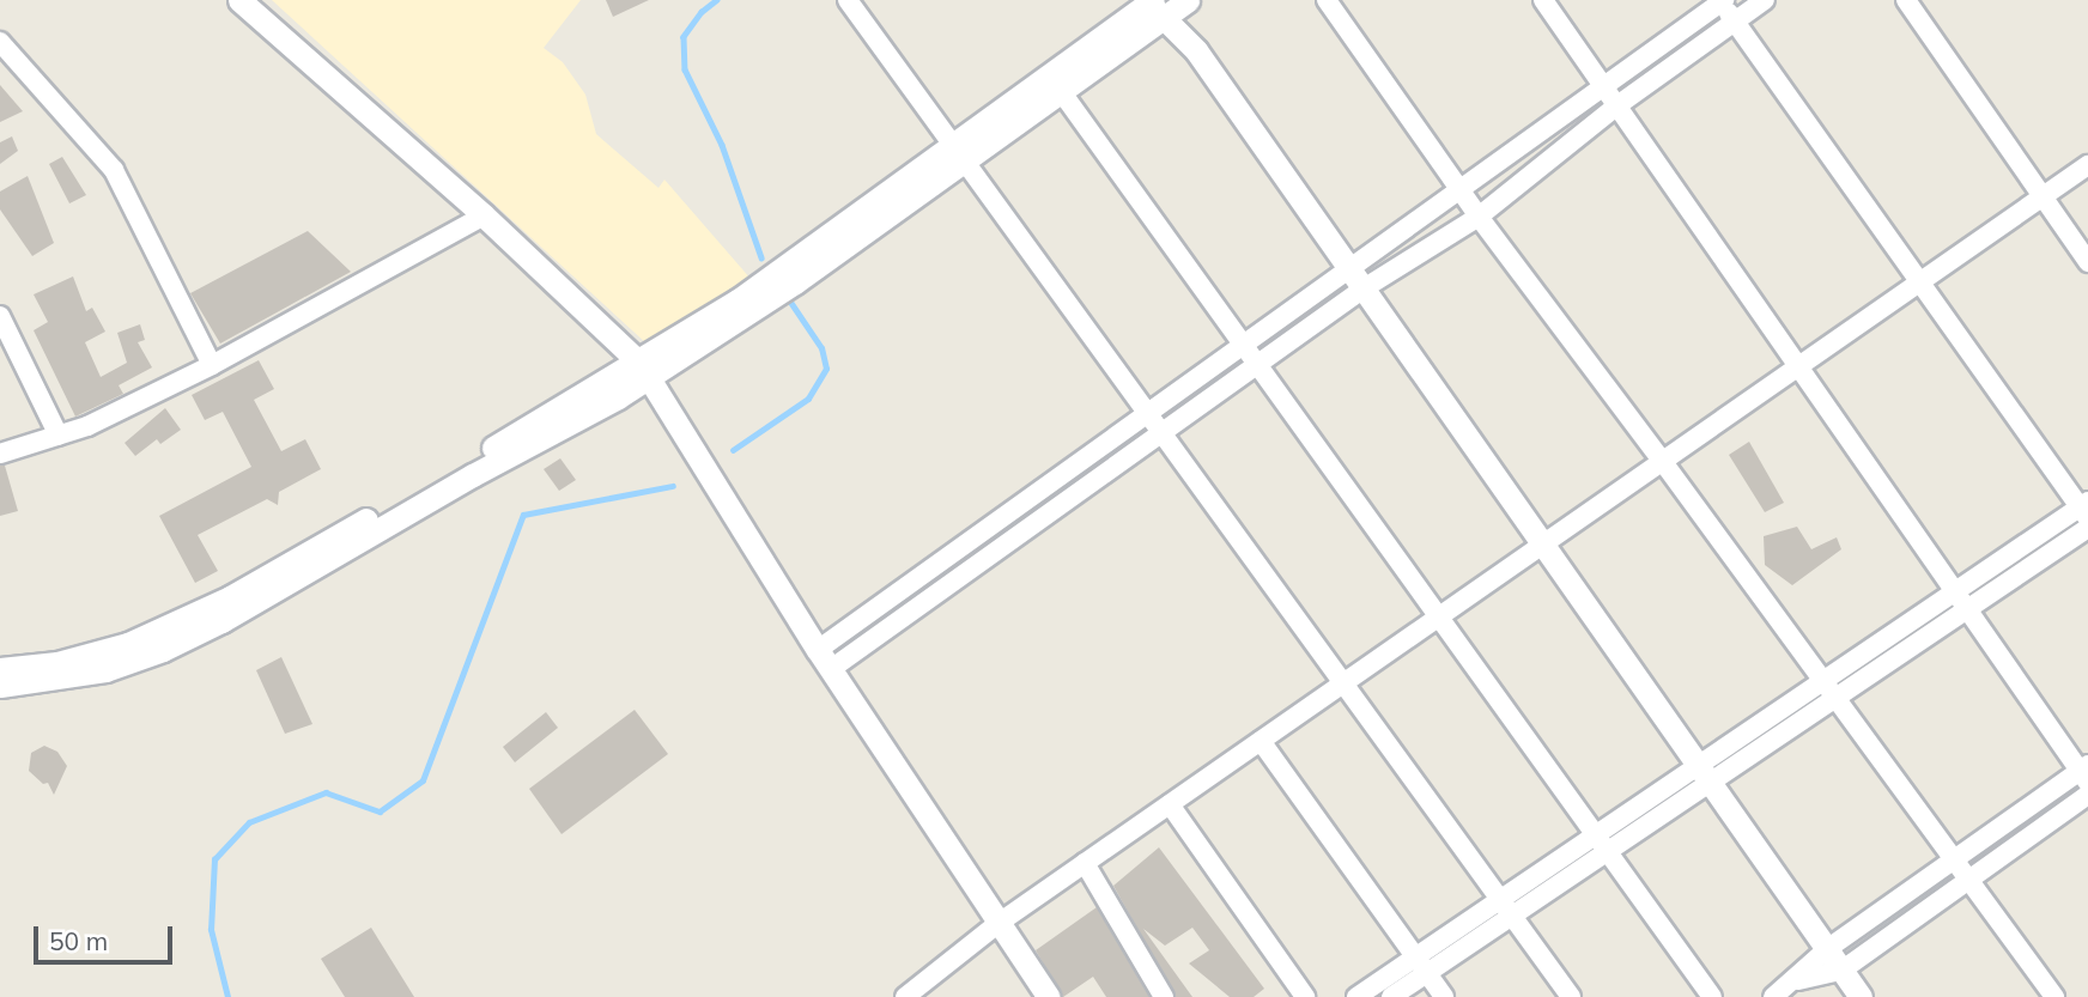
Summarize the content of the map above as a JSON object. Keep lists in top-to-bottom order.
{
  "scale_bar": "50 m"
}
